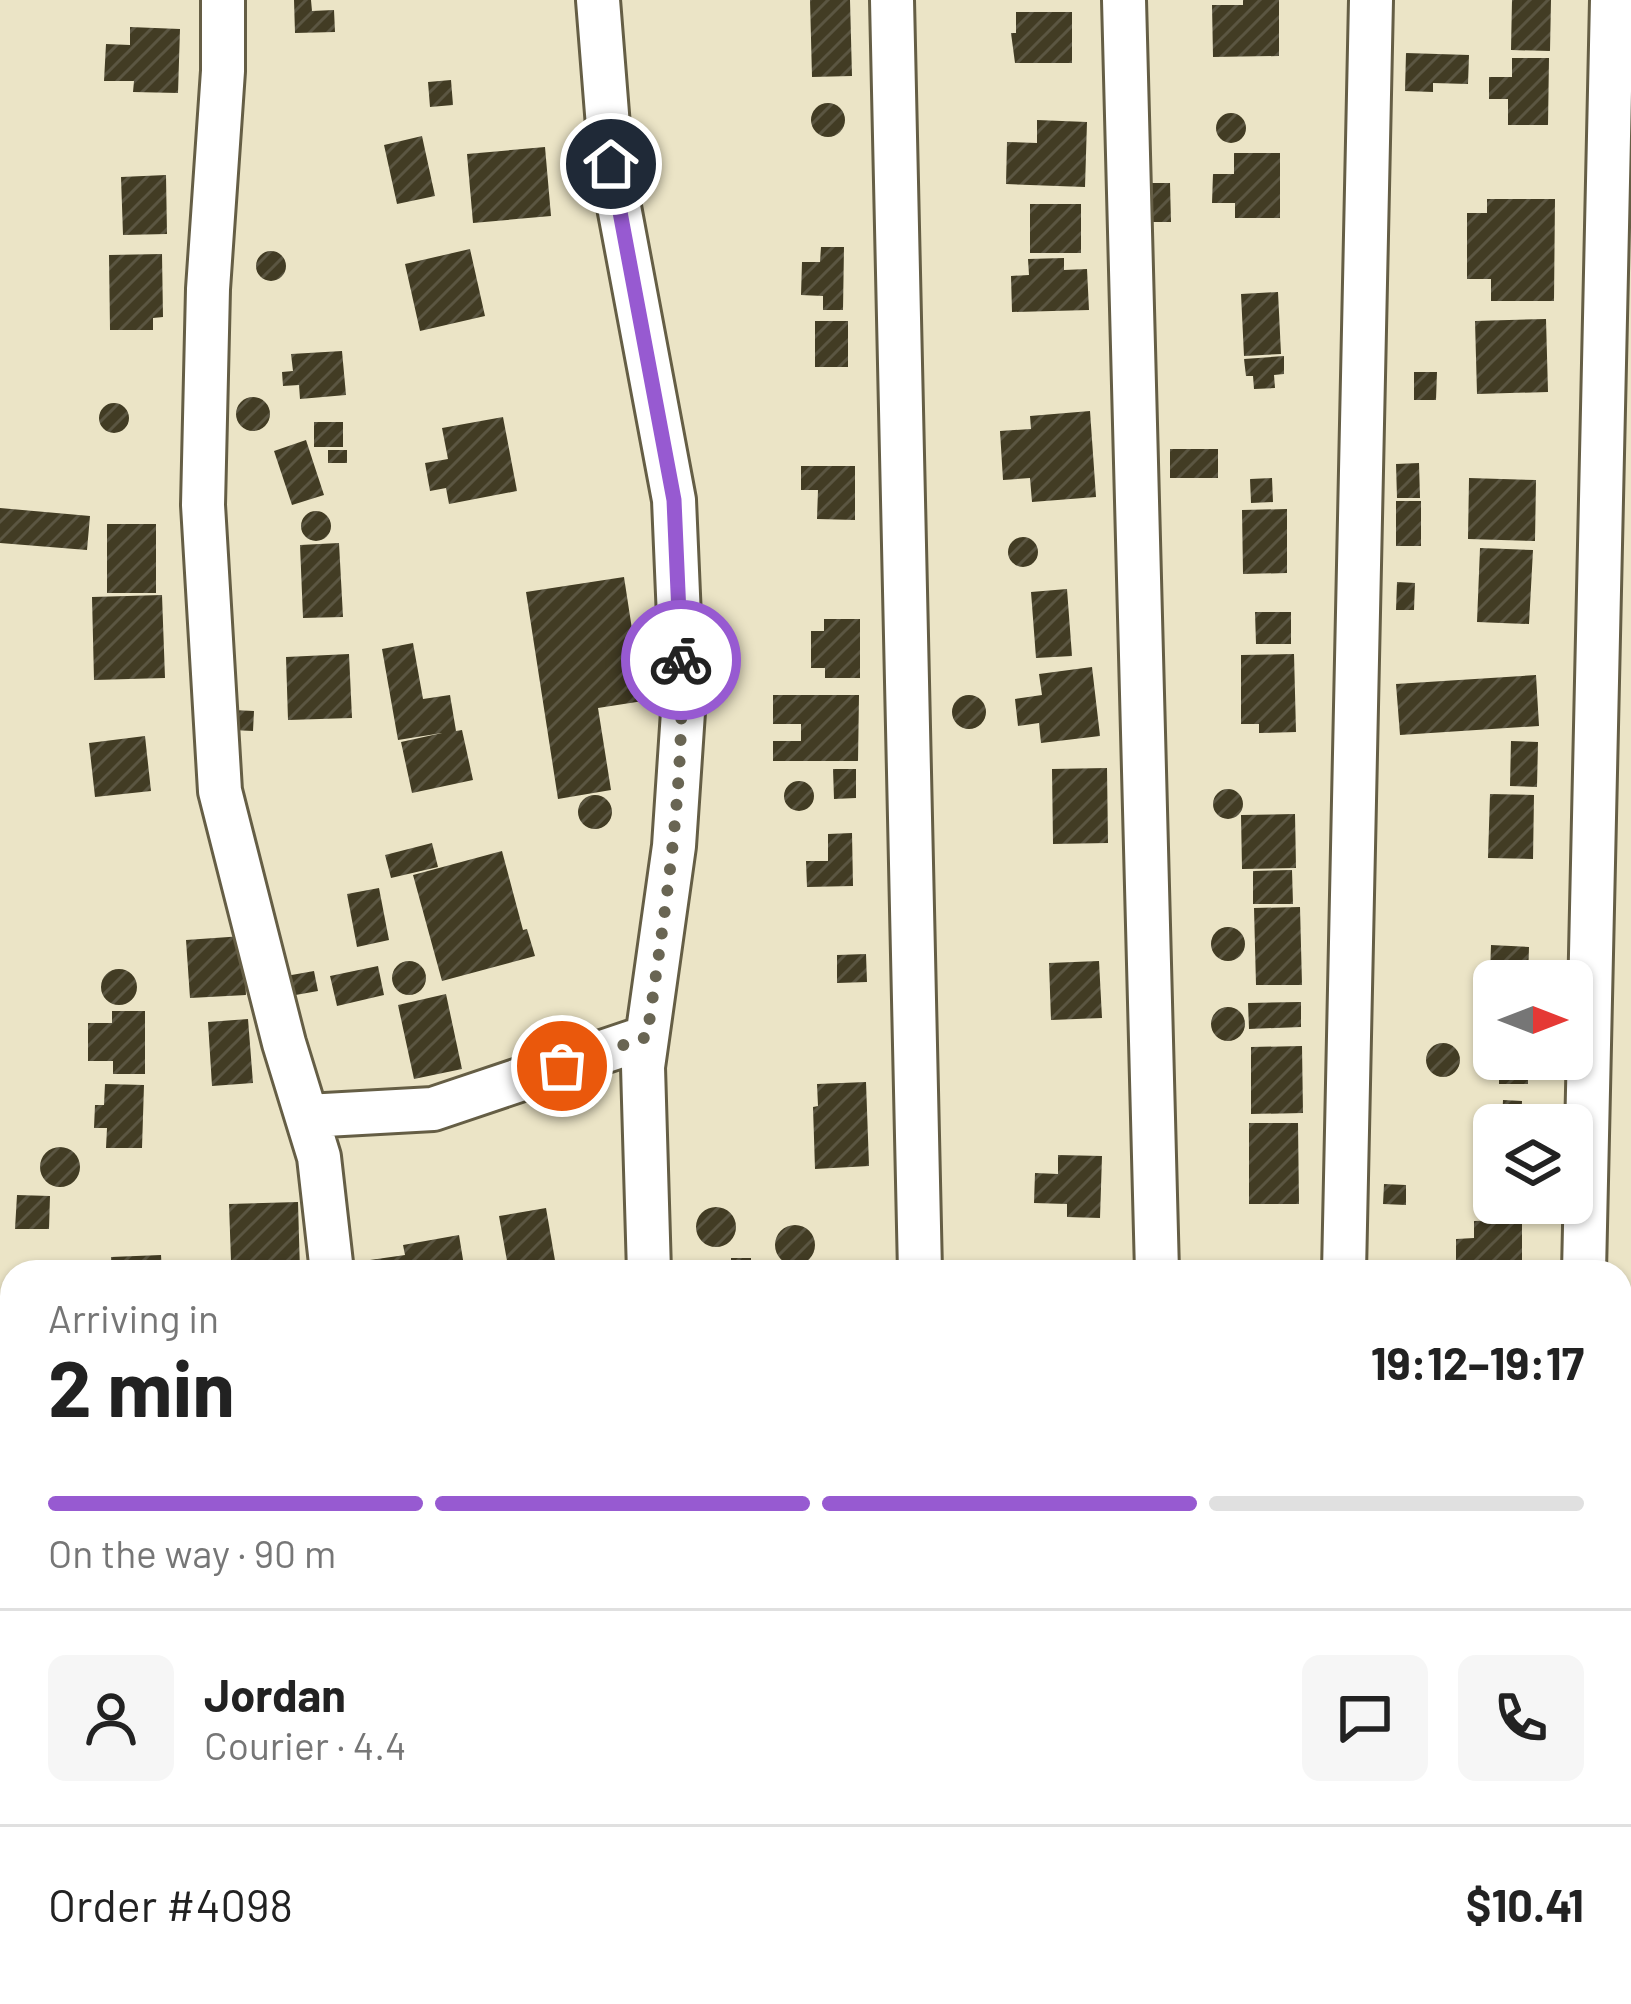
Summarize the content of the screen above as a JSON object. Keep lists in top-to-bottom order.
{
  "north": "right",
  "page": {
    "heading": ["2 min", "Arriving in", "19:12–19:17"],
    "panel": [
      "Jordan",
      "Courier · 4.4",
      "Order #4098",
      "$10.41"
    ],
    "bar": "On the way · 90 m"
  }
}
